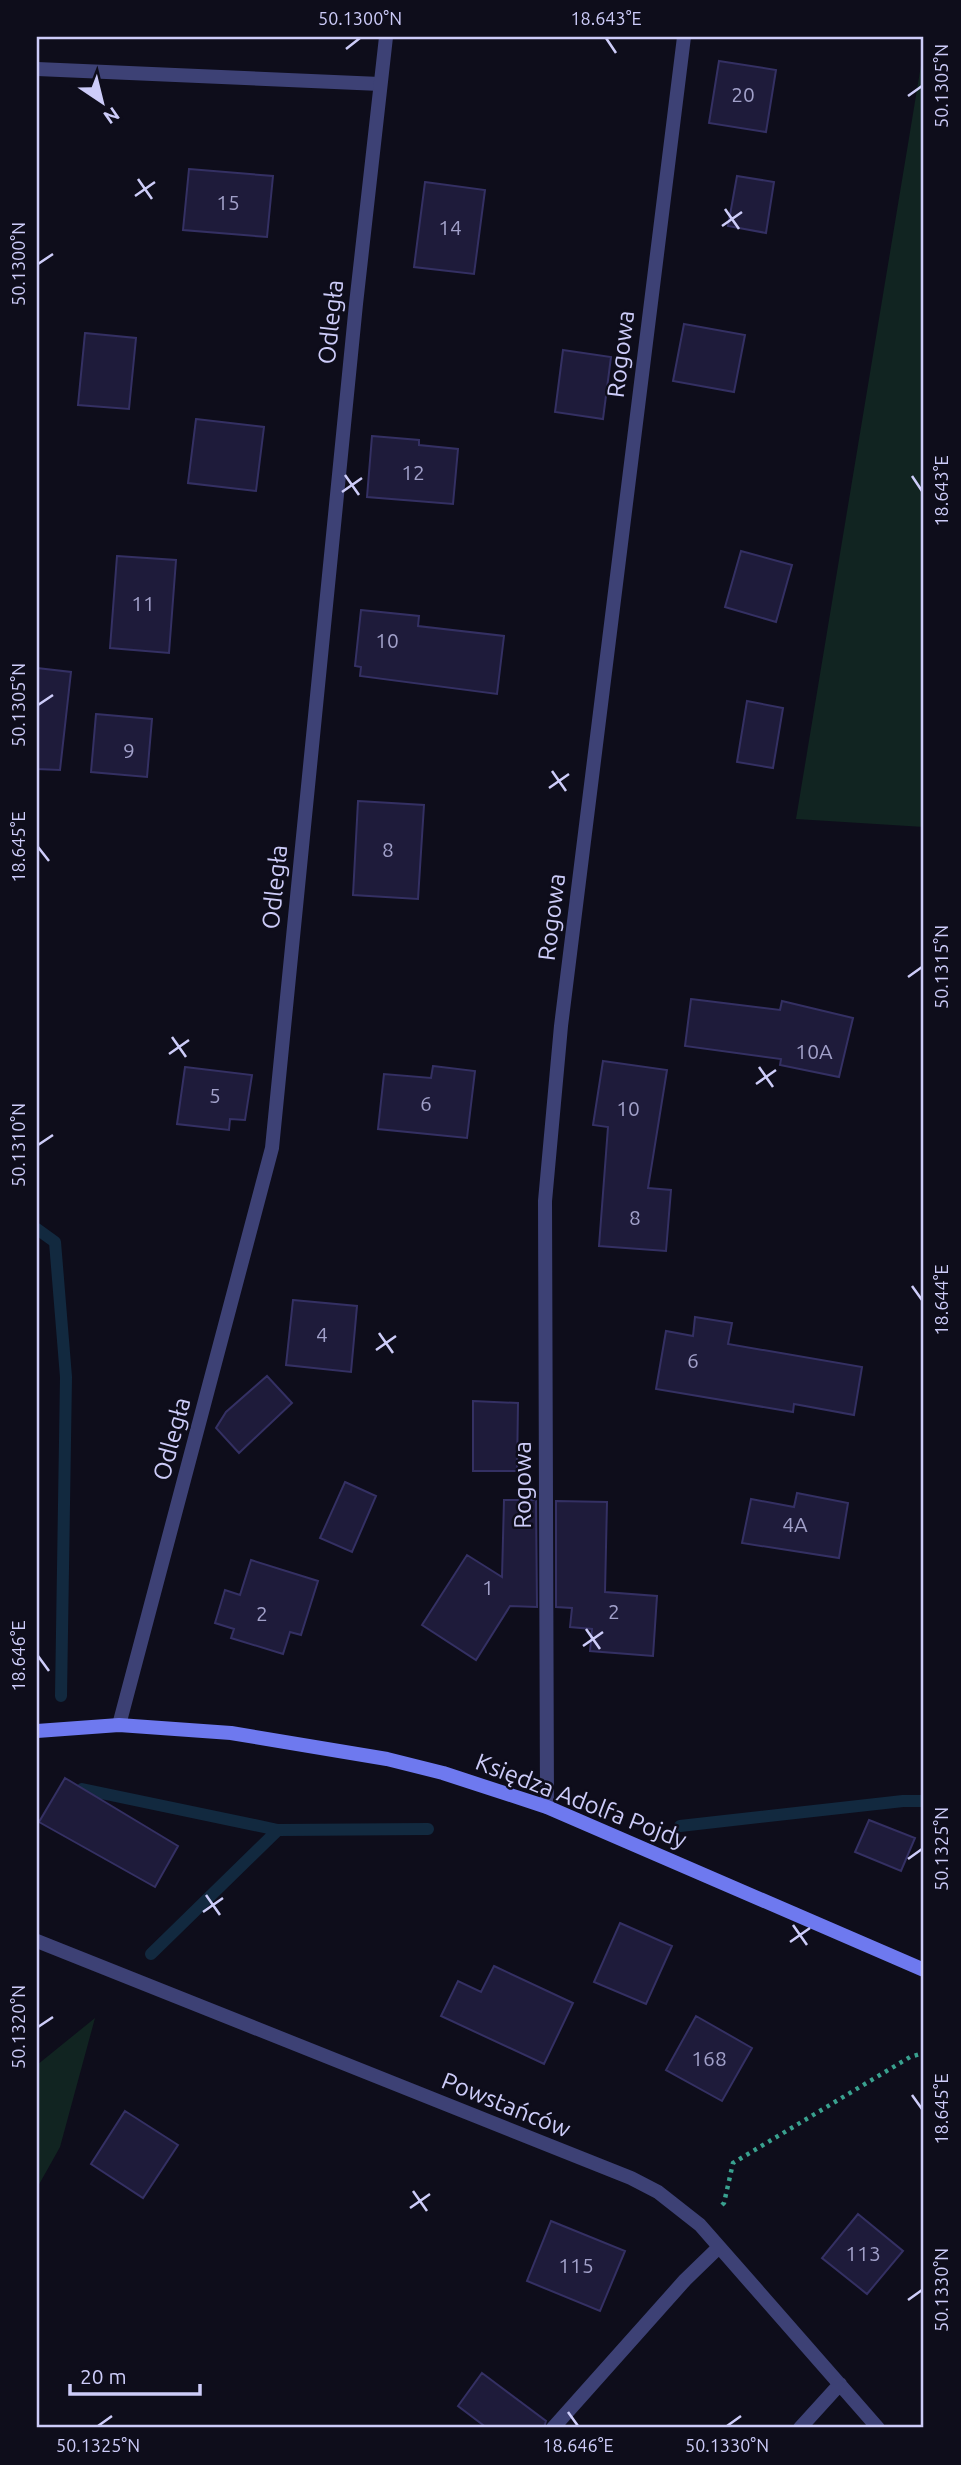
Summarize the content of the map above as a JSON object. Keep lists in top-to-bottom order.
{
  "streets": {
    "street": [
      "Odległa",
      "Rogowa",
      "Księdza Adolfa Pojdy",
      "Powstańców"
    ]
  },
  "crossings": [
    ["Odległa", "Księdza Adolfa Pojdy"],
    ["Rogowa", "Księdza Adolfa Pojdy"]
  ],
  "house_numbers": [
    "20",
    "15",
    "14",
    "12",
    "11",
    "10",
    "9",
    "8",
    "10A",
    "5",
    "6",
    "10",
    "8",
    "4",
    "6",
    "4A",
    "1",
    "2",
    "2",
    "168",
    "113",
    "115"
  ],
  "scale_bar": "20 m",
  "north": "bottom right",
  "coordinates": [
    "50.1300°N",
    "18.643°E",
    "50.1305°N",
    "18.645°E",
    "50.1315°N",
    "50.1310°N",
    "18.644°E",
    "18.646°E",
    "50.1325°N",
    "50.1320°N",
    "50.1330°N"
  ]
}
